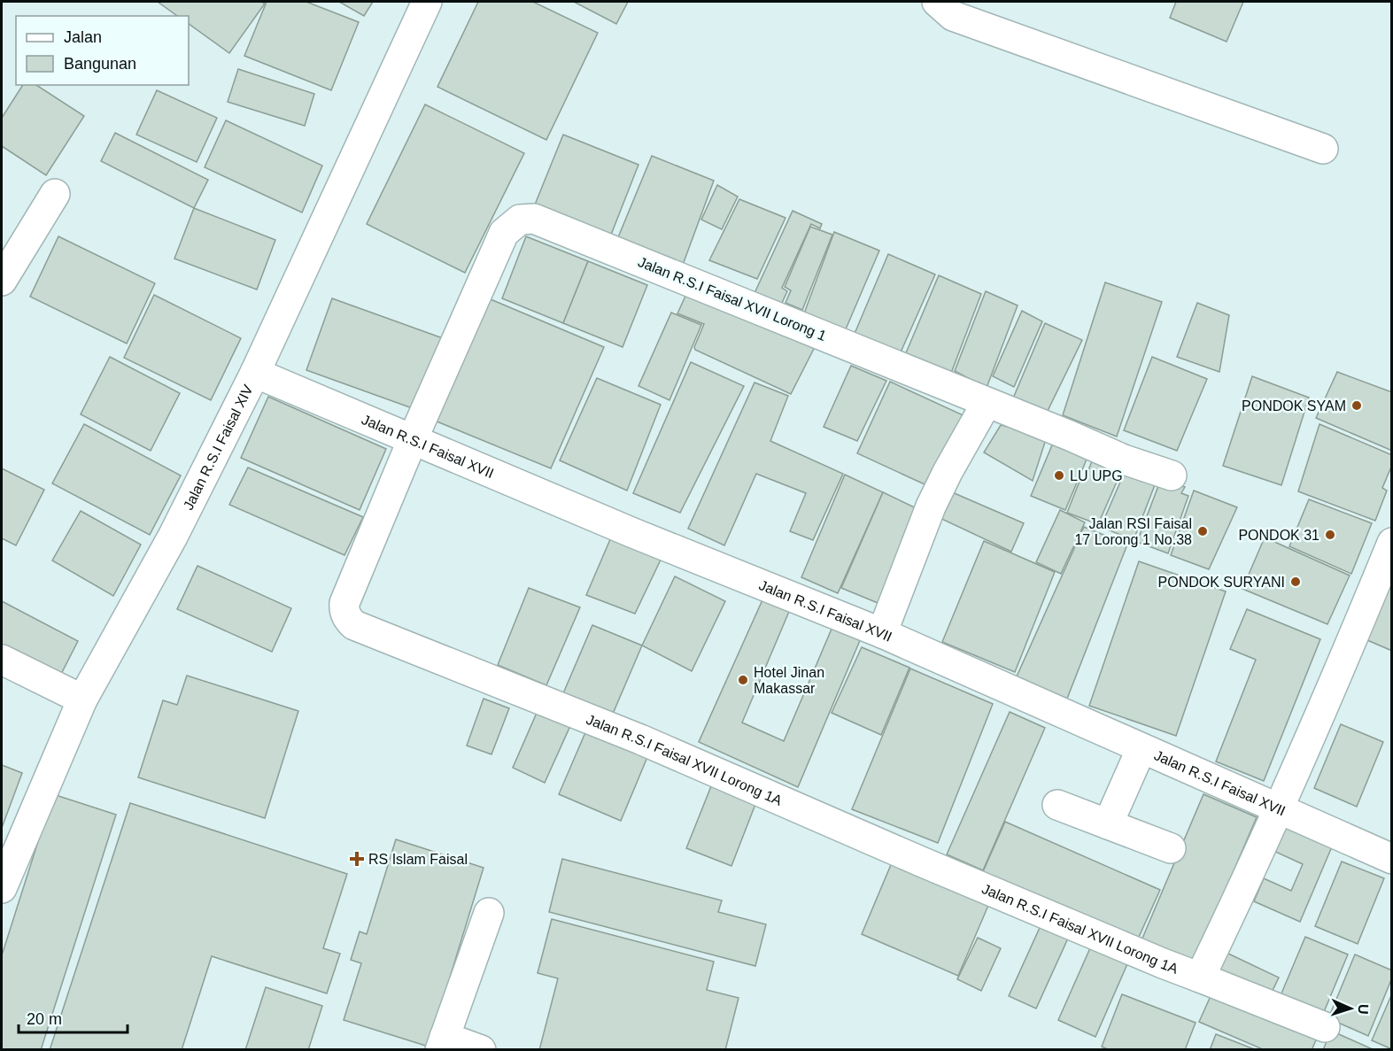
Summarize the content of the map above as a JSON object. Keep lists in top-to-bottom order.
{
  "streets": {
    "street": [
      "Jalan R.S.I Faisal XVII Lorong 1",
      "Jalan R.S.I Faisal XVII",
      "Jalan R.S.I Faisal XIV",
      "Jalan R.S.I Faisal XVII Lorong 1A"
    ]
  },
  "crossings": [
    ["Jalan R.S.I Faisal XVII Lorong 1", "Jalan R.S.I Faisal XVII"],
    ["Jalan R.S.I Faisal XVII Lorong 1", "Jalan R.S.I Faisal XVII Lorong 1A"],
    ["Jalan R.S.I Faisal XVII", "Jalan R.S.I Faisal XIV"],
    ["Jalan R.S.I Faisal XVII", "Jalan R.S.I Faisal XVII Lorong 1A"]
  ],
  "places": {
    "other": [
      "PONDOK SYAM",
      "LU UPG",
      "Jalan RSI Faisal 17 Lorong 1 No.38",
      "PONDOK 31",
      "PONDOK SURYANI",
      "Hotel Jinan Makassar"
    ],
    "health": ["RS Islam Faisal"]
  },
  "legend": ["Jalan", "Bangunan"],
  "scale_bar": "20 m",
  "north": "right"
}
